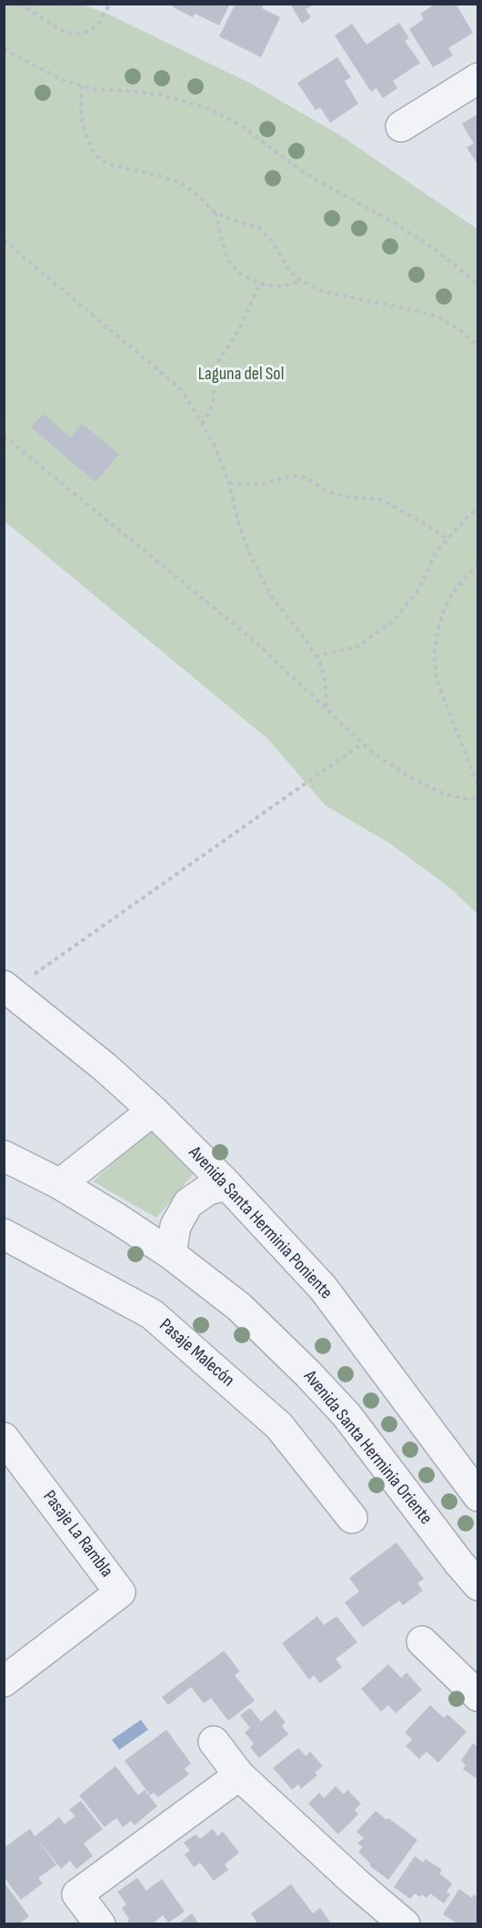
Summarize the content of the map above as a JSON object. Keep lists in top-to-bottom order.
{
  "streets": {
    "street": [
      "Avenida Santa Herminia Poniente",
      "Pasaje Malecón",
      "Avenida Santa Herminia Oriente",
      "Pasaje La Rambla"
    ]
  },
  "parks": ["Laguna del Sol"]
}
